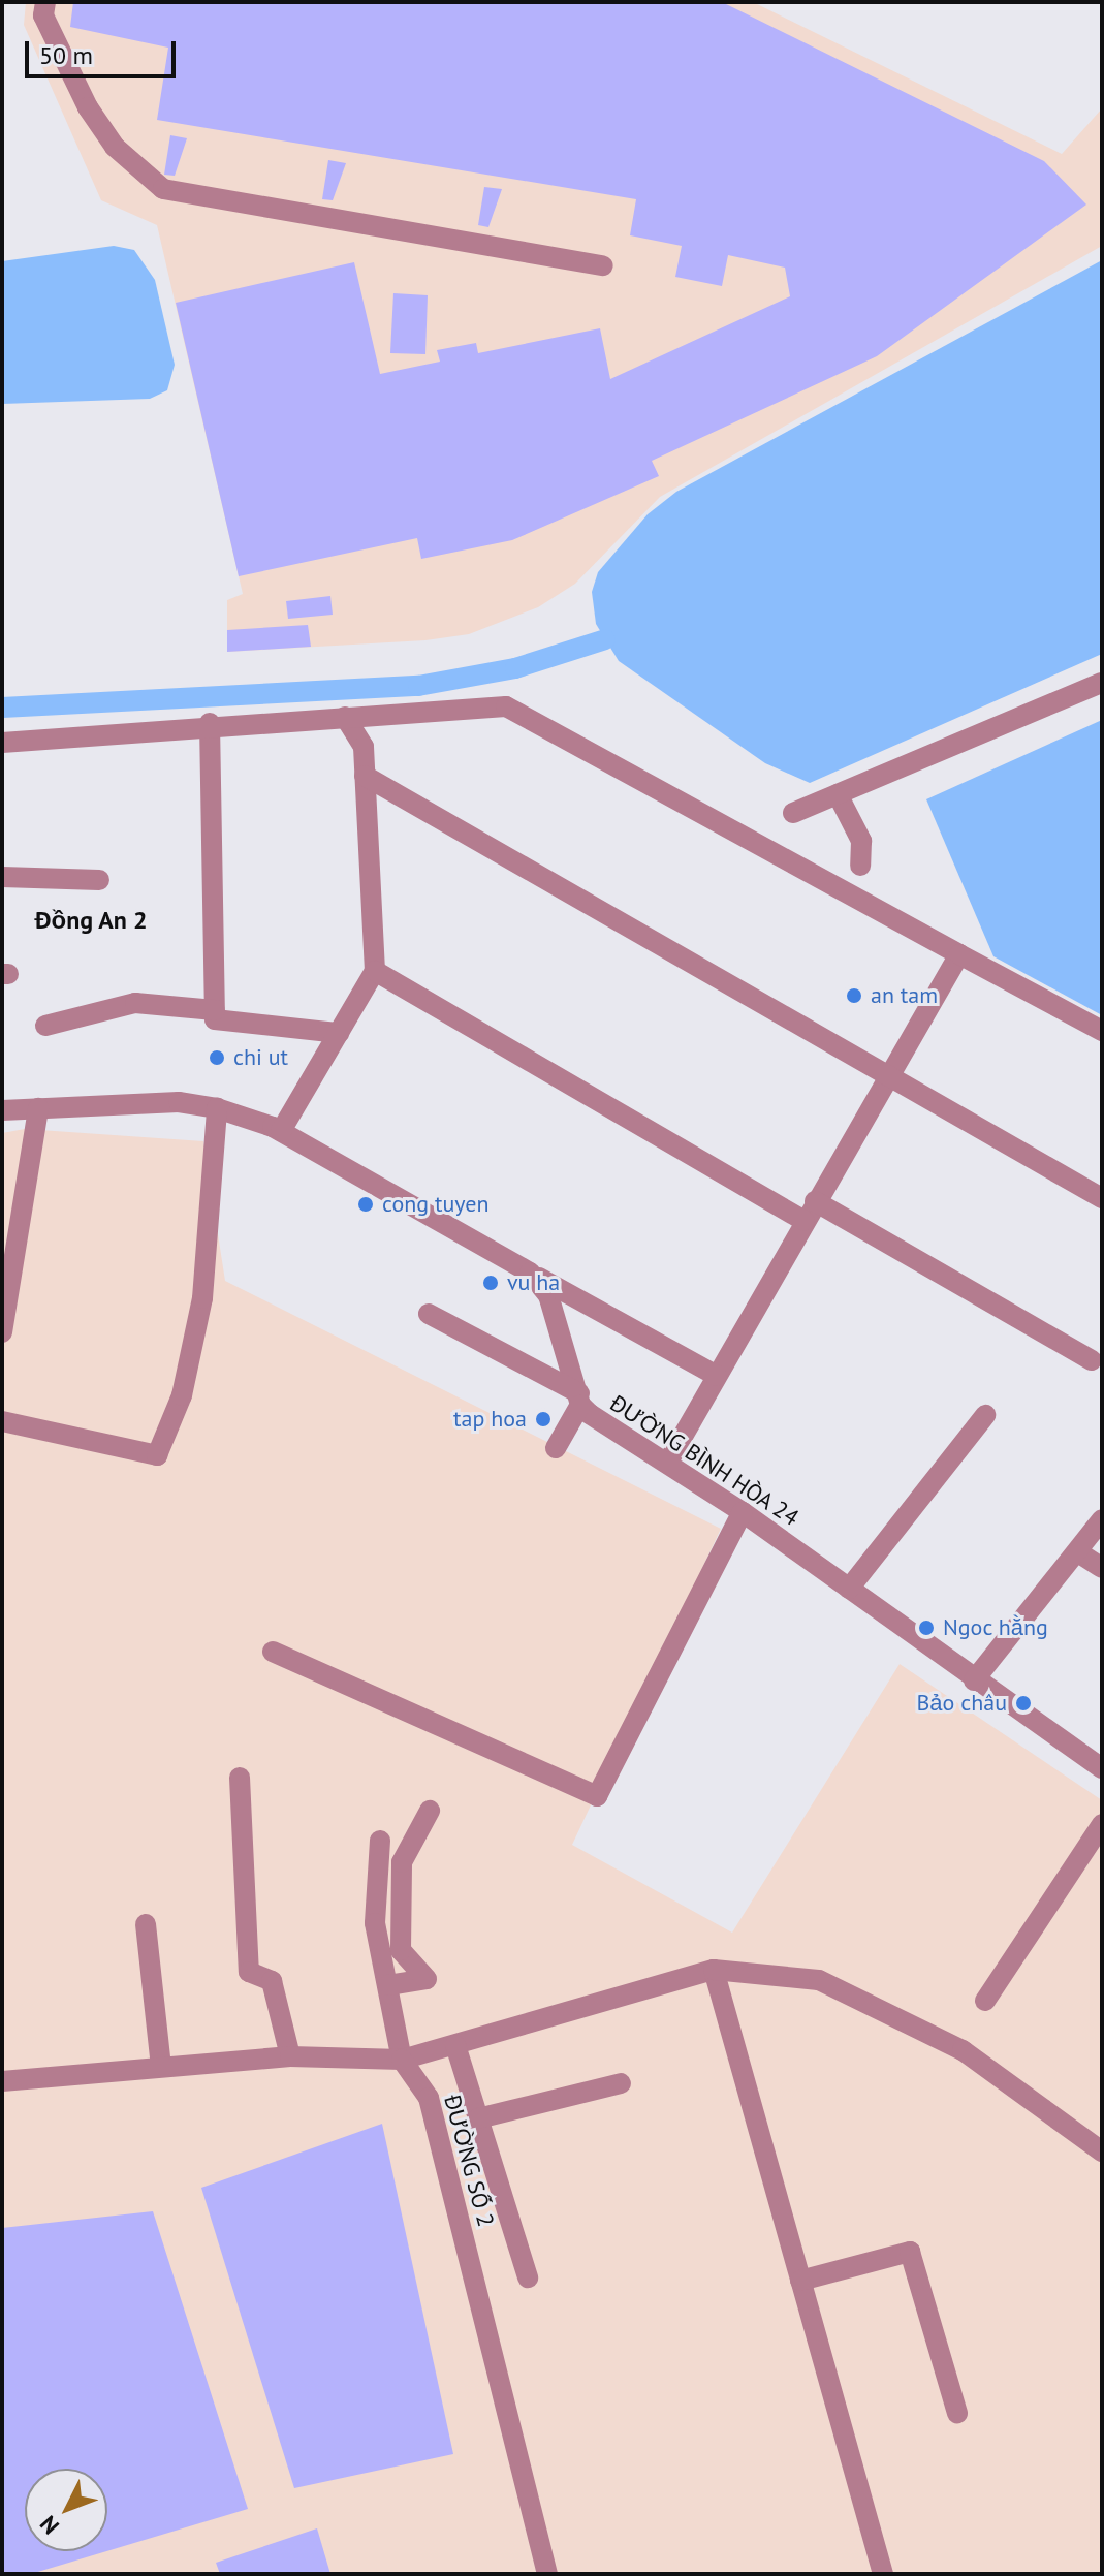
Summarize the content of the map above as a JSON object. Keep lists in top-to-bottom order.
{
  "streets": {
    "street": ["ĐƯỜNG BÌNH HÒA 24", "ĐƯỜNG SỐ 2"]
  },
  "districts": ["Đồng An 2"],
  "places": [
    "an tam",
    "chi ut",
    "cong tuyen",
    "vu ha",
    "tap hoa",
    "Ngoc hằng",
    "Bảo châu"
  ],
  "scale_bar": "50 m",
  "north": "bottom left"
}
